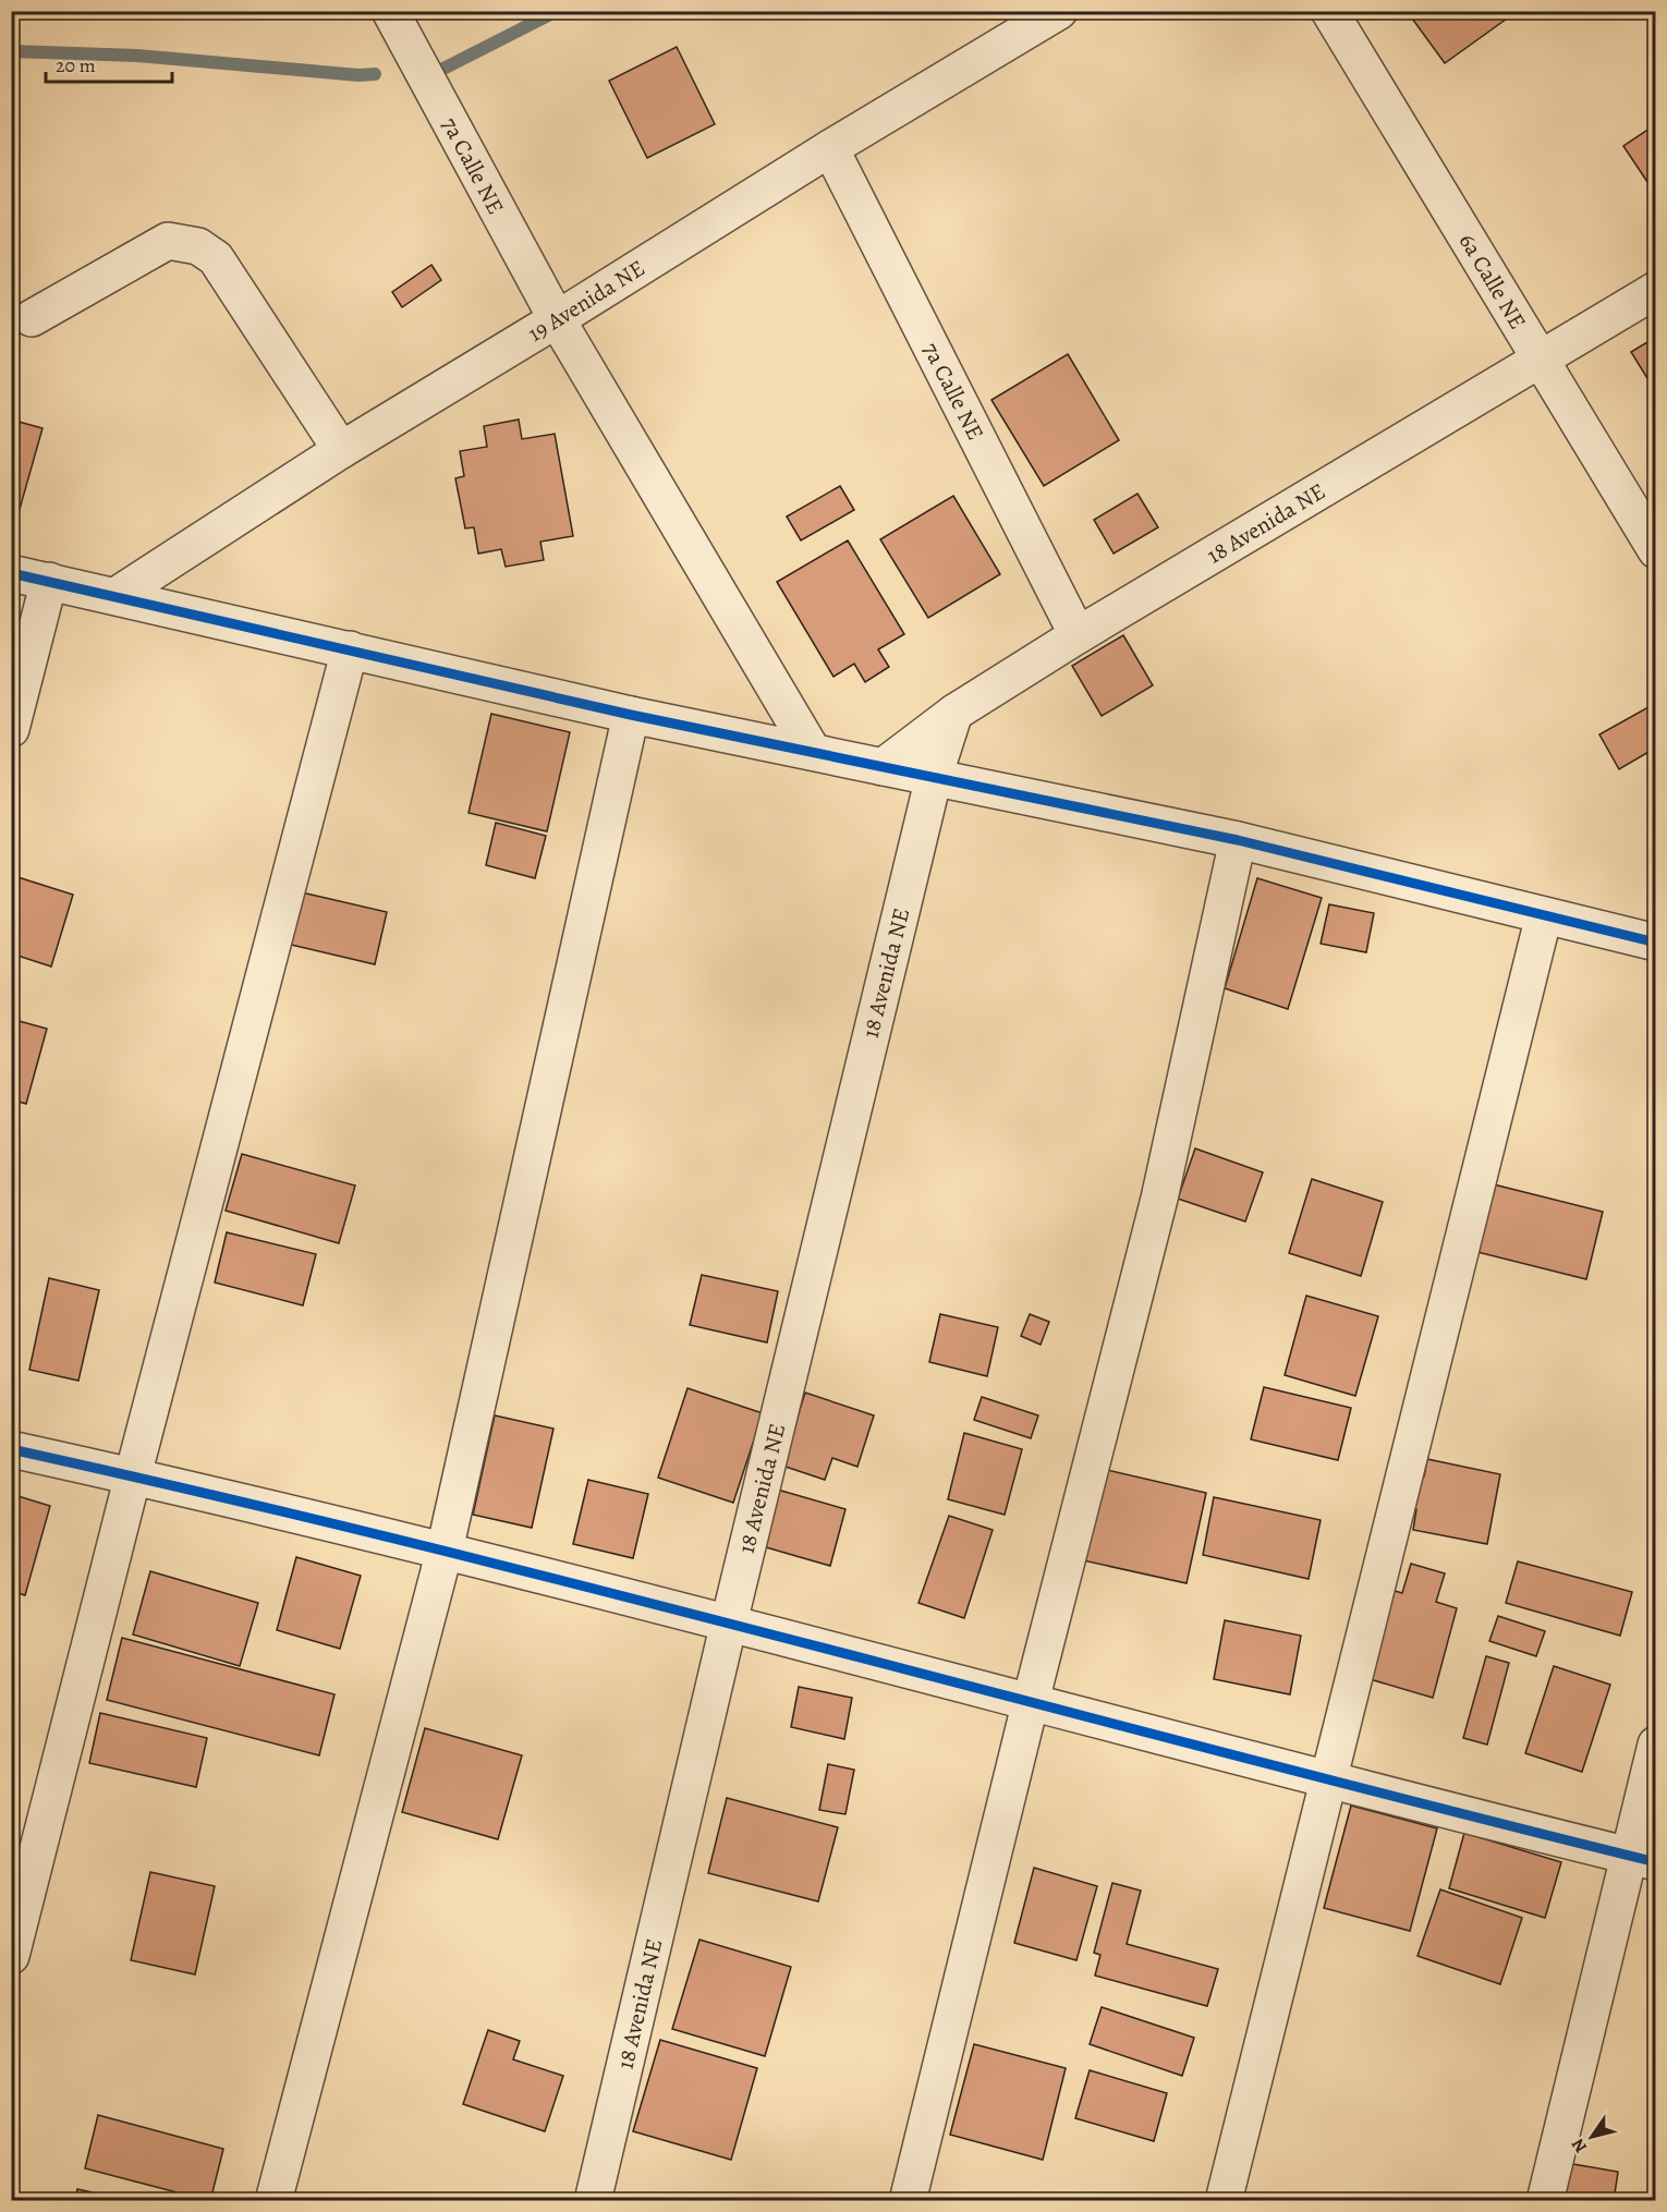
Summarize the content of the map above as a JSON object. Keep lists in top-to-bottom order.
{
  "streets": {
    "street": [
      "7a Calle NE",
      "6a Calle NE",
      "19 Avenida NE",
      "18 Avenida NE"
    ]
  },
  "crossings": [
    ["7a Calle NE", "19 Avenida NE"],
    ["7a Calle NE", "18 Avenida NE"],
    ["6a Calle NE", "18 Avenida NE"]
  ],
  "scale_bar": "20 m",
  "north": "bottom left"
}
